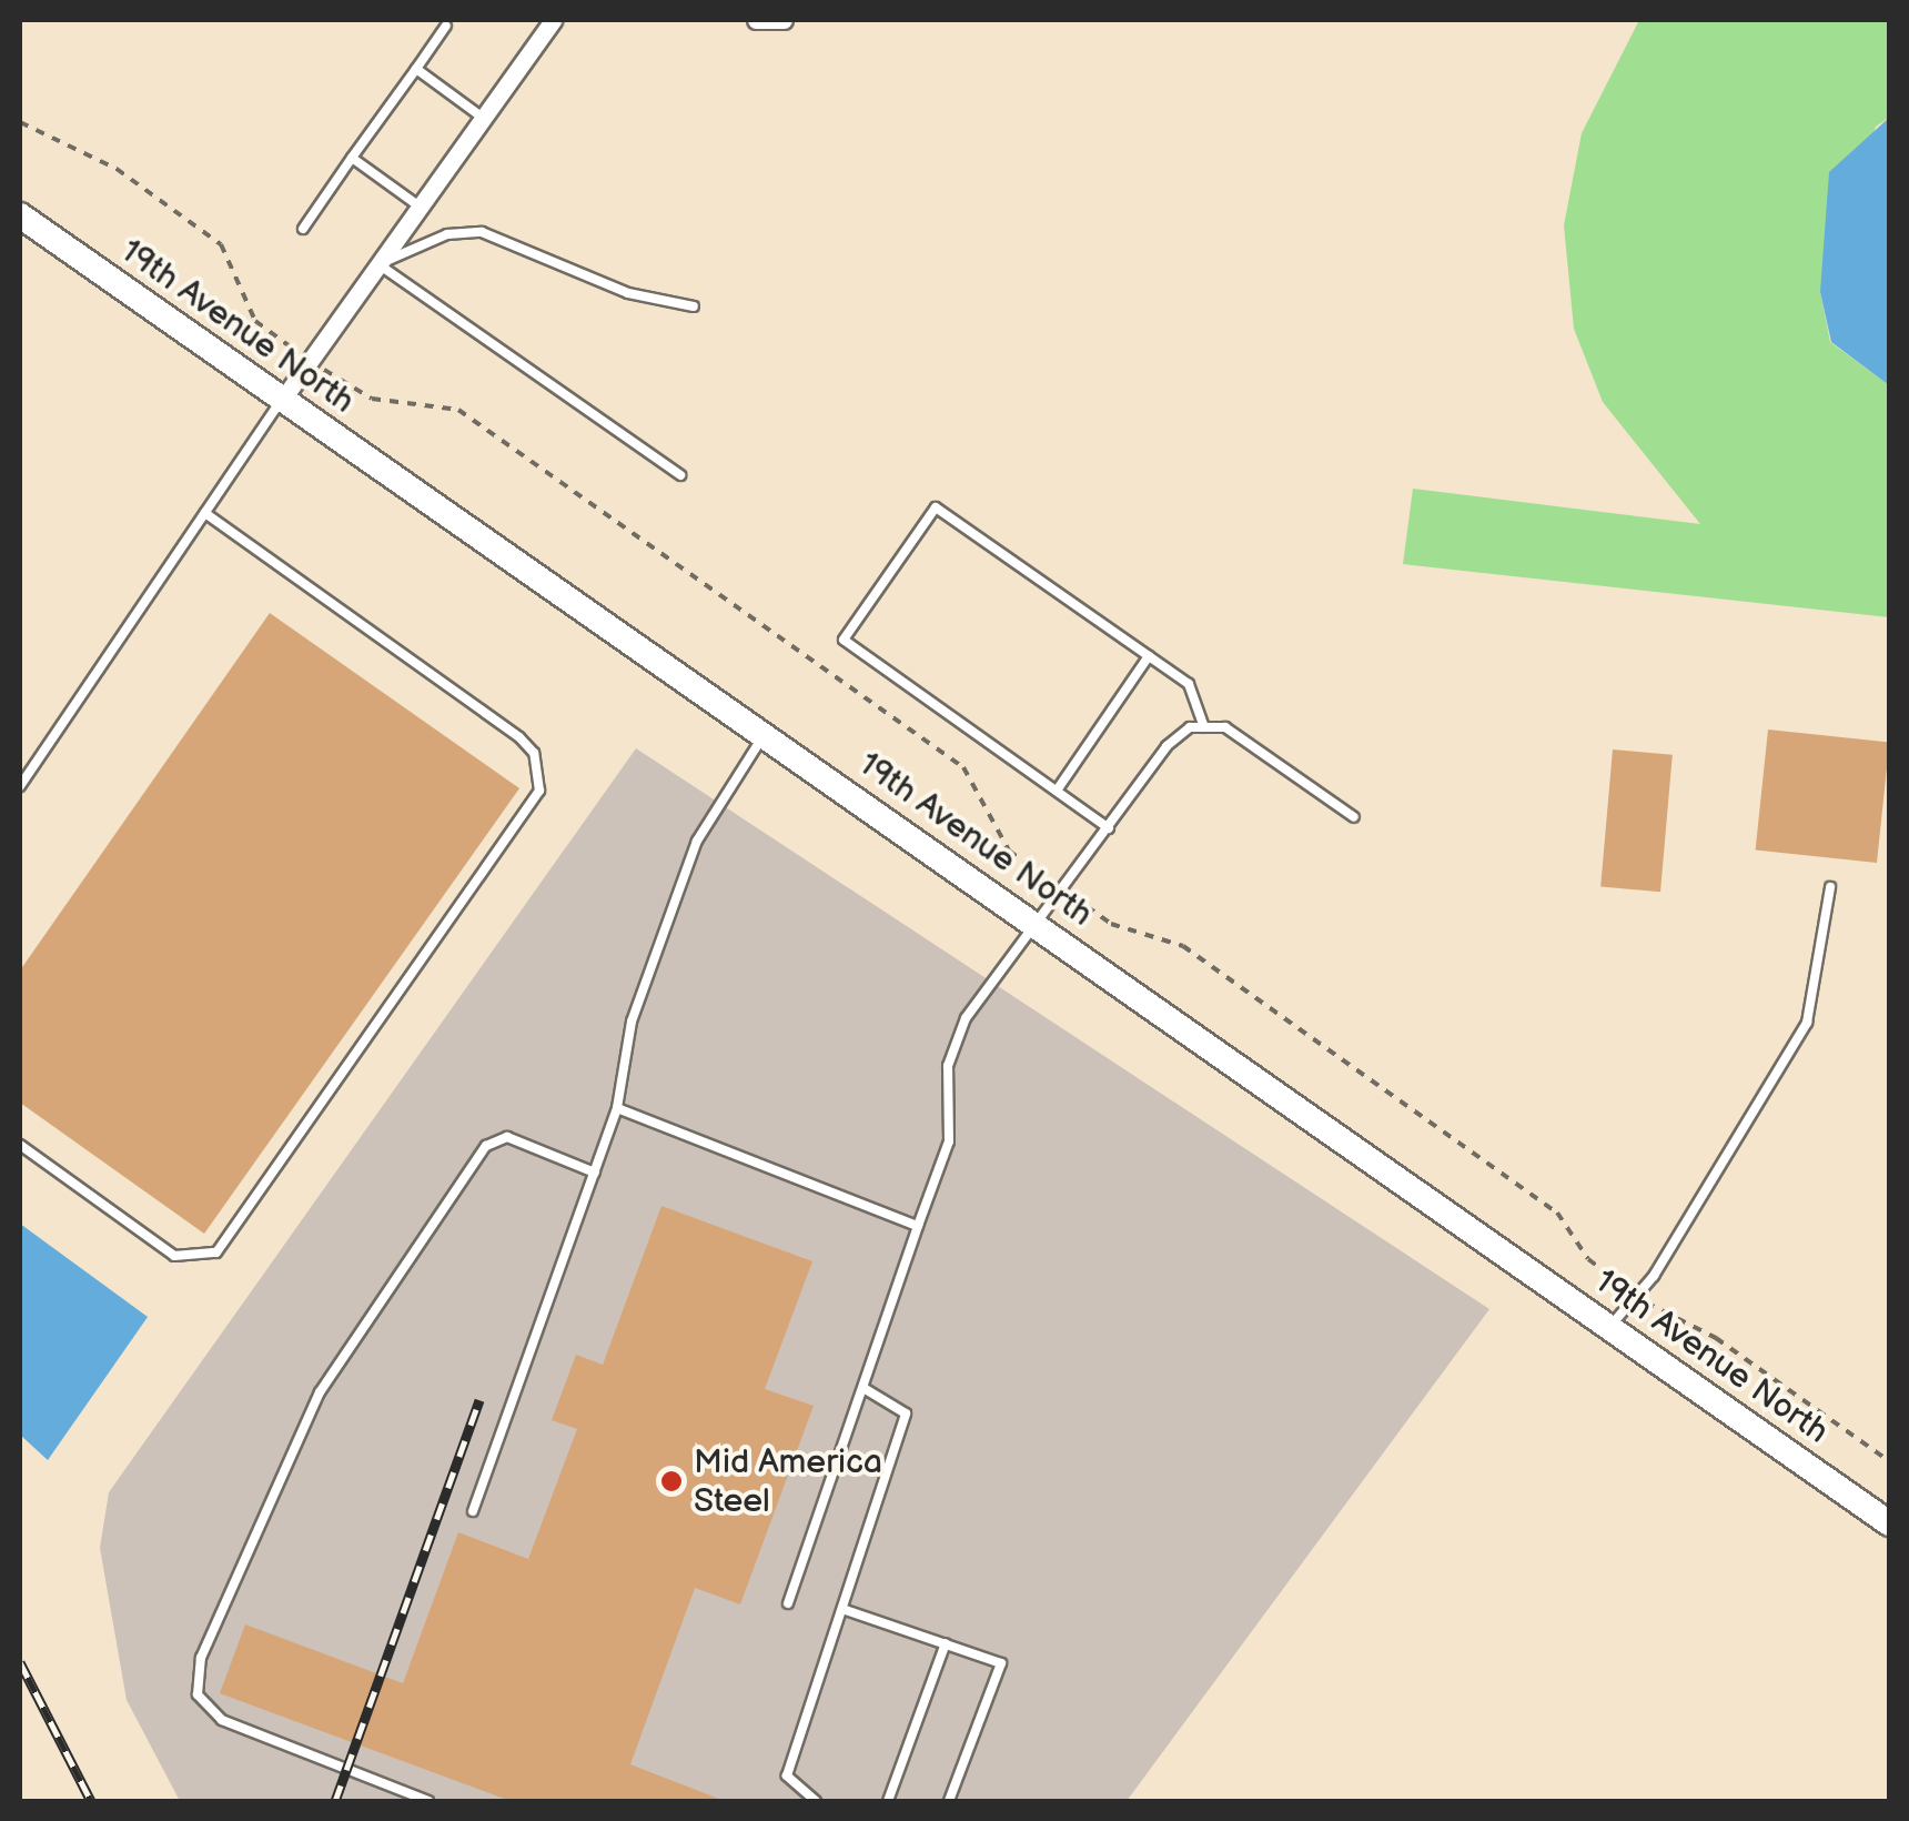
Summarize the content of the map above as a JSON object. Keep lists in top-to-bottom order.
{
  "streets": {
    "street": ["19th Avenue North"]
  },
  "places": ["Mid America Steel"]
}
